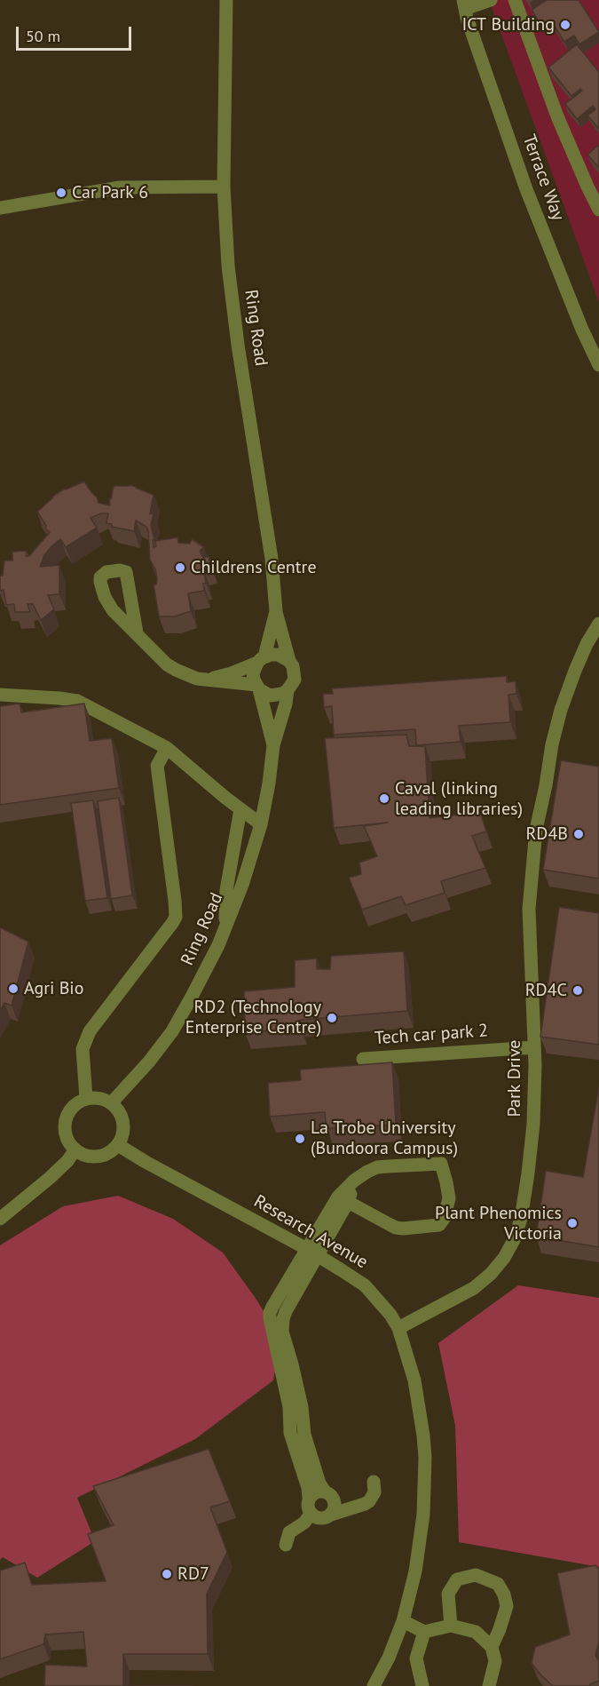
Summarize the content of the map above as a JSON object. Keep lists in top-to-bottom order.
{
  "streets": {
    "street": [
      "Terrace Way",
      "Ring Road",
      "Tech car park 2",
      "Park Drive",
      "Research Avenue"
    ]
  },
  "crossings": [
    ["Ring Road", "Research Avenue"],
    ["Tech car park 2", "Park Drive"],
    ["Park Drive", "Research Avenue"]
  ],
  "places": [
    "ICT Building",
    "Car Park 6",
    "Childrens Centre",
    "Caval (linking leading libraries)",
    "RD4B",
    "Agri Bio",
    "RD4C",
    "RD2 (Technology Enterprise Centre)",
    "La Trobe University (Bundoora Campus)",
    "Plant Phenomics Victoria",
    "RD7"
  ],
  "scale_bar": "50 m"
}
